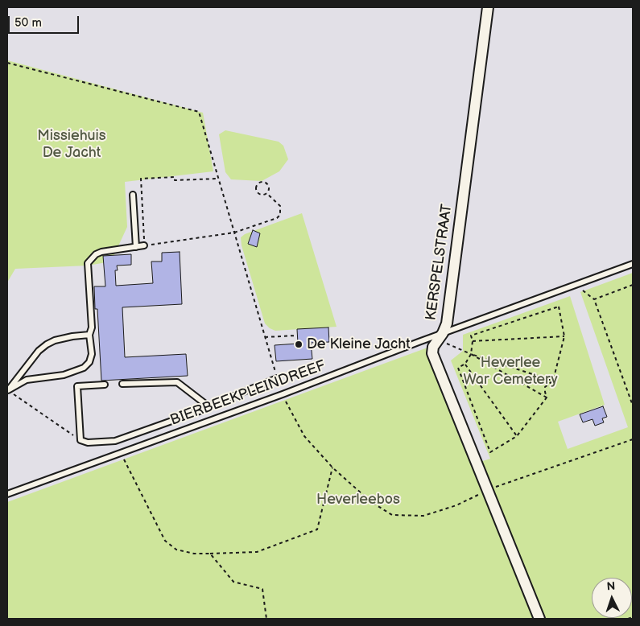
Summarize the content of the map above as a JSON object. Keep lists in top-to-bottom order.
{
  "streets": {
    "street": ["KERSPELSTRAAT"],
    "lane": ["BIERBEEKPLEINDREEF"]
  },
  "crossings": [
    ["KERSPELSTRAAT", "BIERBEEKPLEINDREEF"]
  ],
  "parks": ["Missiehuis De Jacht", "Heverlee War Cemetery", "Heverleebos"],
  "places": ["De Kleine Jacht"],
  "scale_bar": "50 m",
  "north": "top"
}
